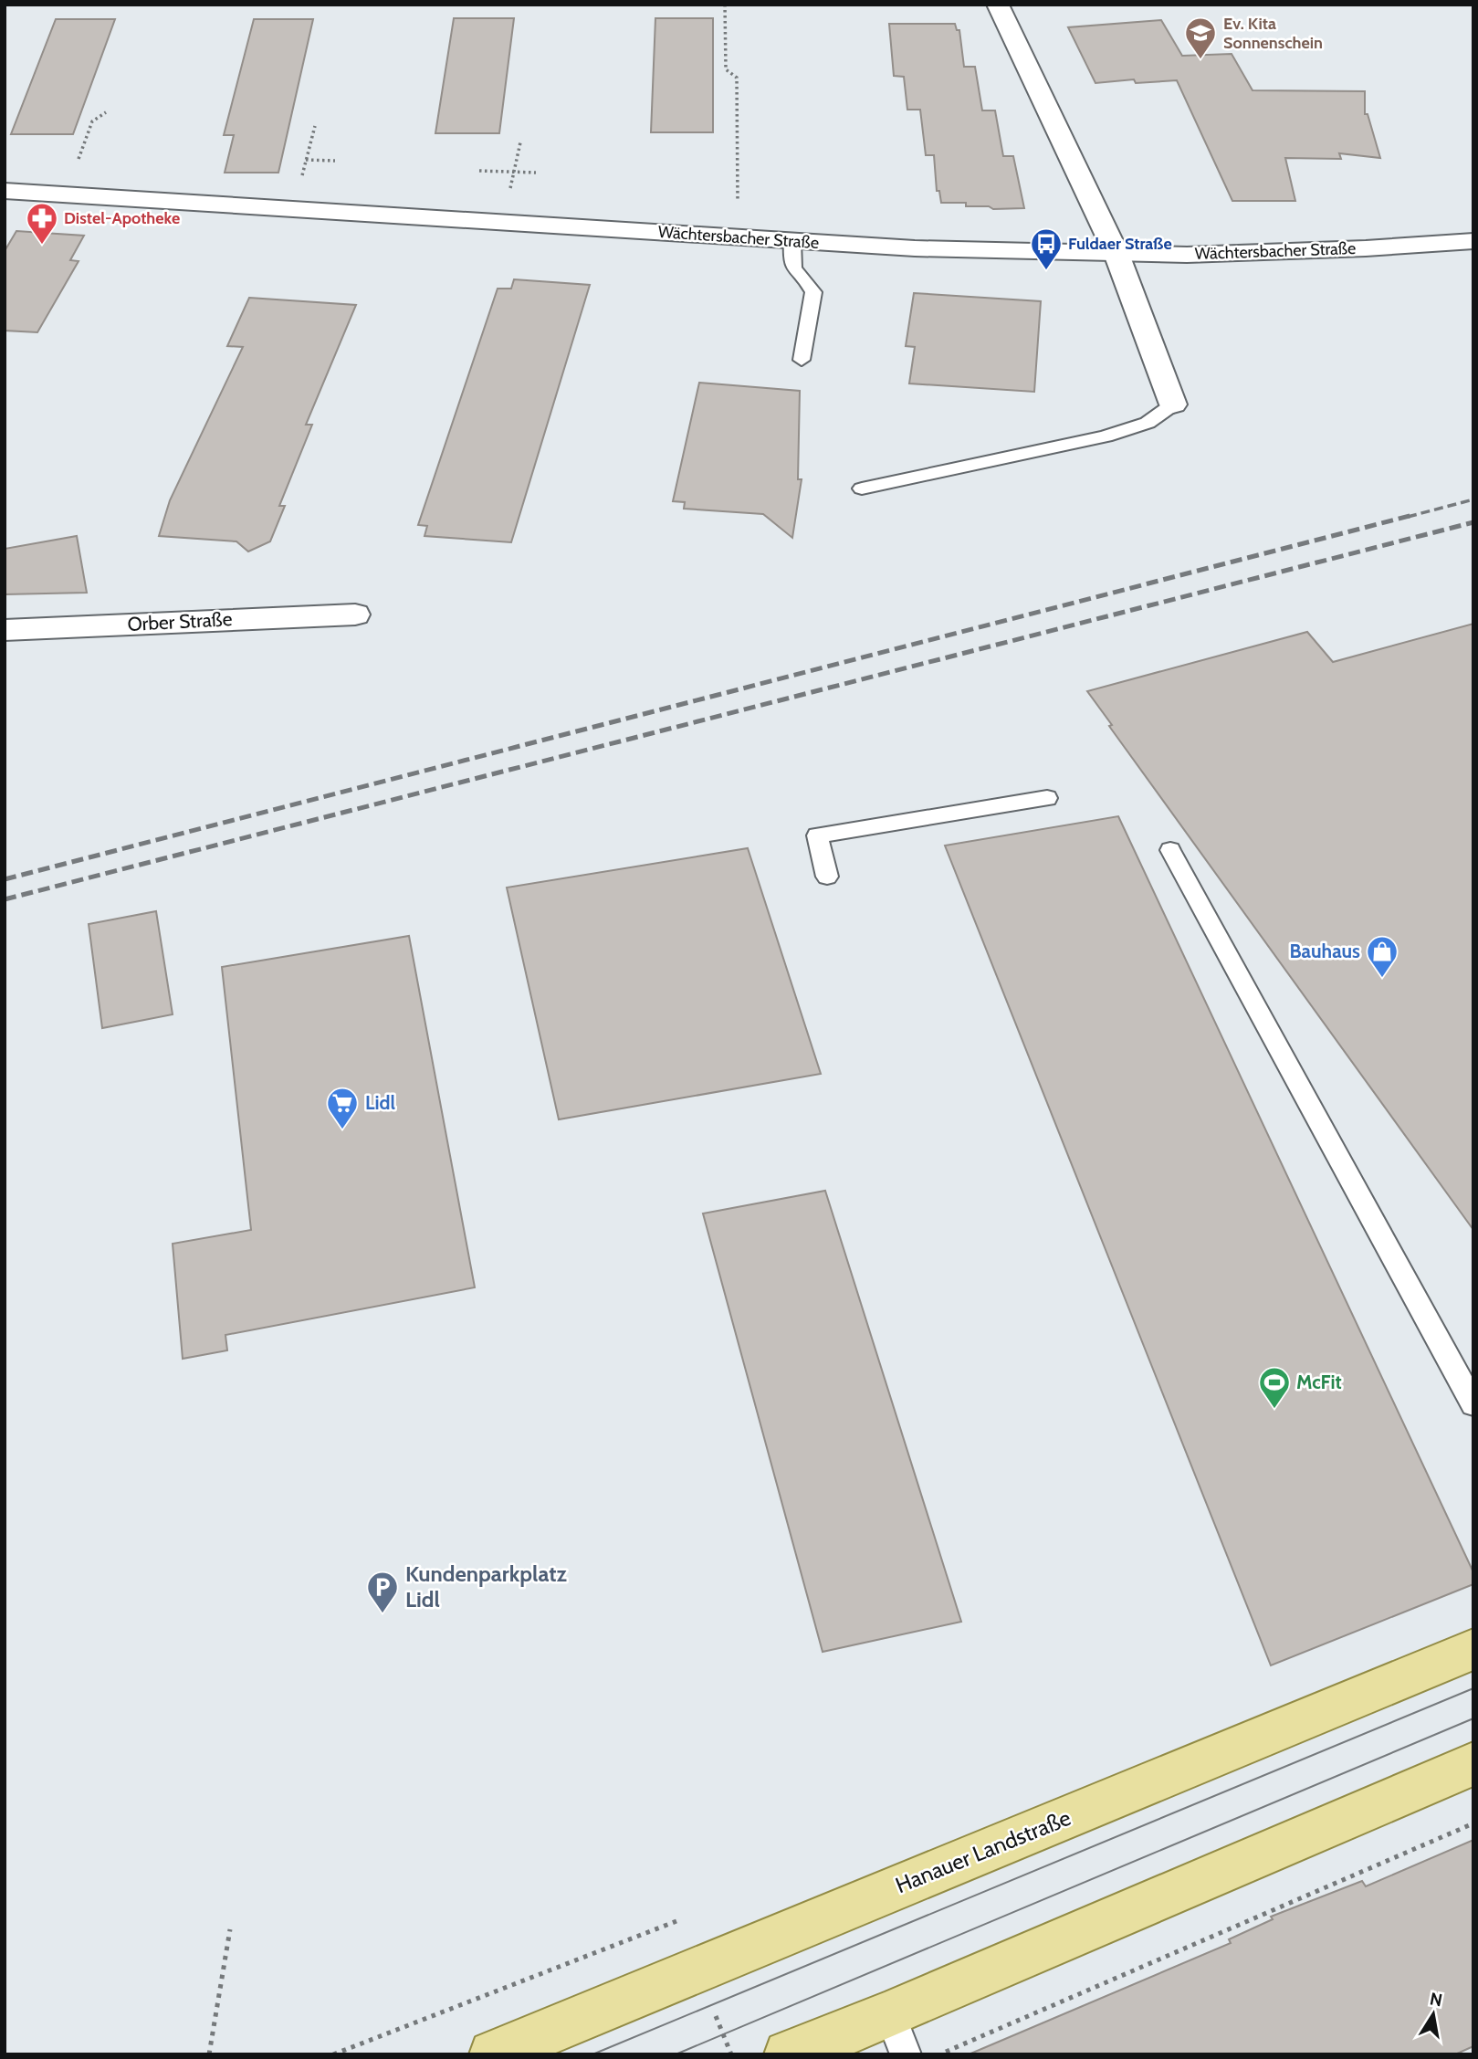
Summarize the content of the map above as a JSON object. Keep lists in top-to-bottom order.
{
  "streets": {
    "main road": ["Hanauer Landstraße"],
    "street": ["Wächtersbacher Straße", "Orber Straße"]
  },
  "places": {
    "school or university": ["Ev. Kita Sonnenschein"],
    "pharmacy": ["Distel-Apotheke"],
    "bus stop": ["Fuldaer Straße"],
    "shop": ["Bauhaus"],
    "supermarket": ["Lidl"],
    "sports": ["McFit"],
    "parking": ["Kundenparkplatz Lidl"]
  },
  "north": "top"
}
